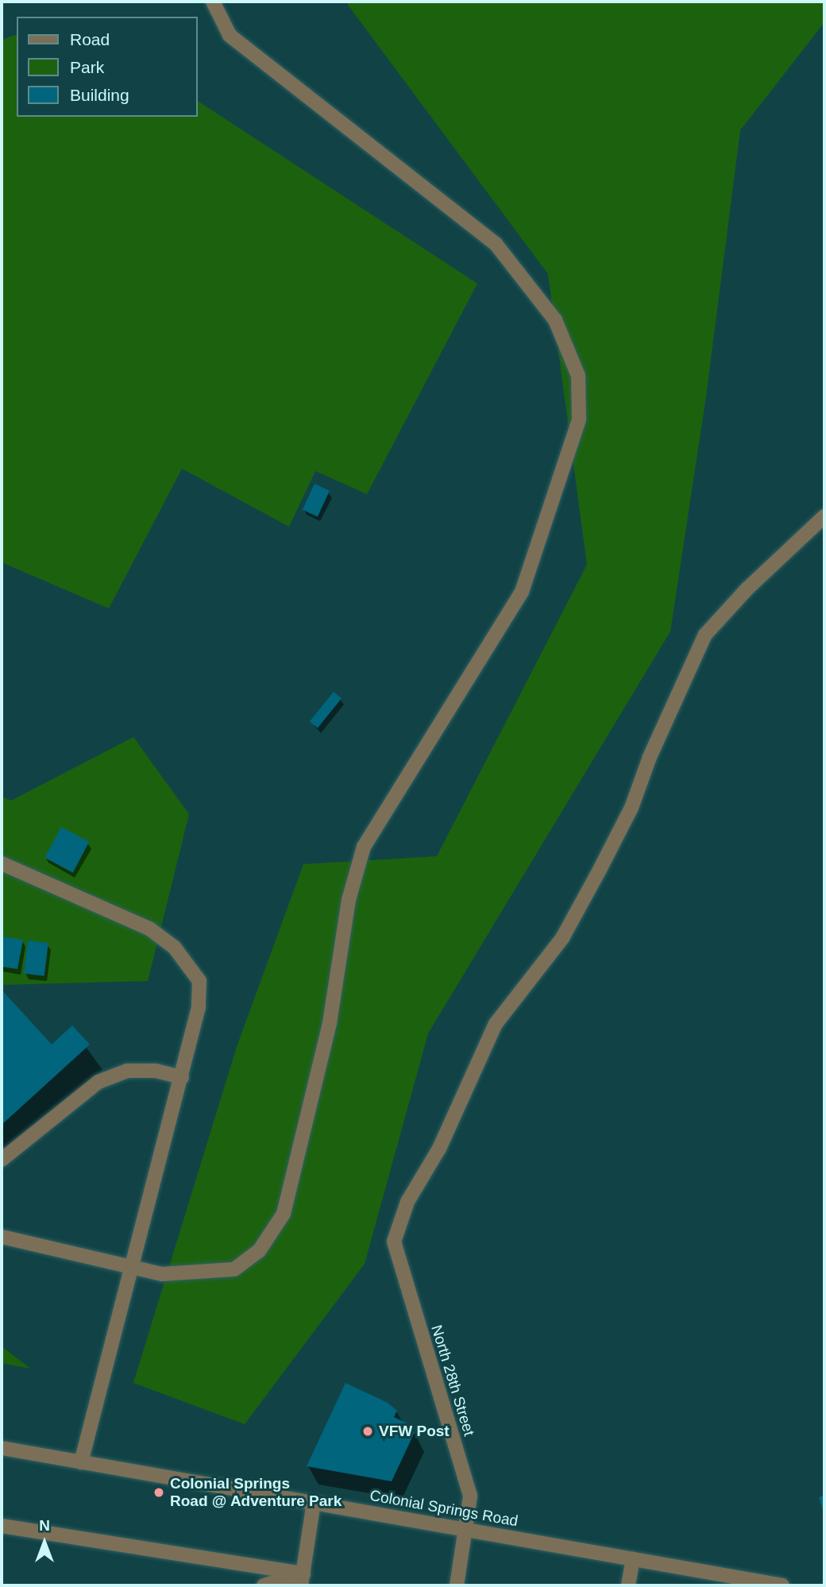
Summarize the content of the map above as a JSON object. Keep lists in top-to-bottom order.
{
  "streets": {
    "street": ["North 28th Street", "Colonial Springs Road"]
  },
  "crossings": [
    ["North 28th Street", "Colonial Springs Road"]
  ],
  "places": ["VFW Post", "Colonial Springs Road @ Adventure Park"],
  "legend": ["Road", "Park", "Building"],
  "north": "top"
}
